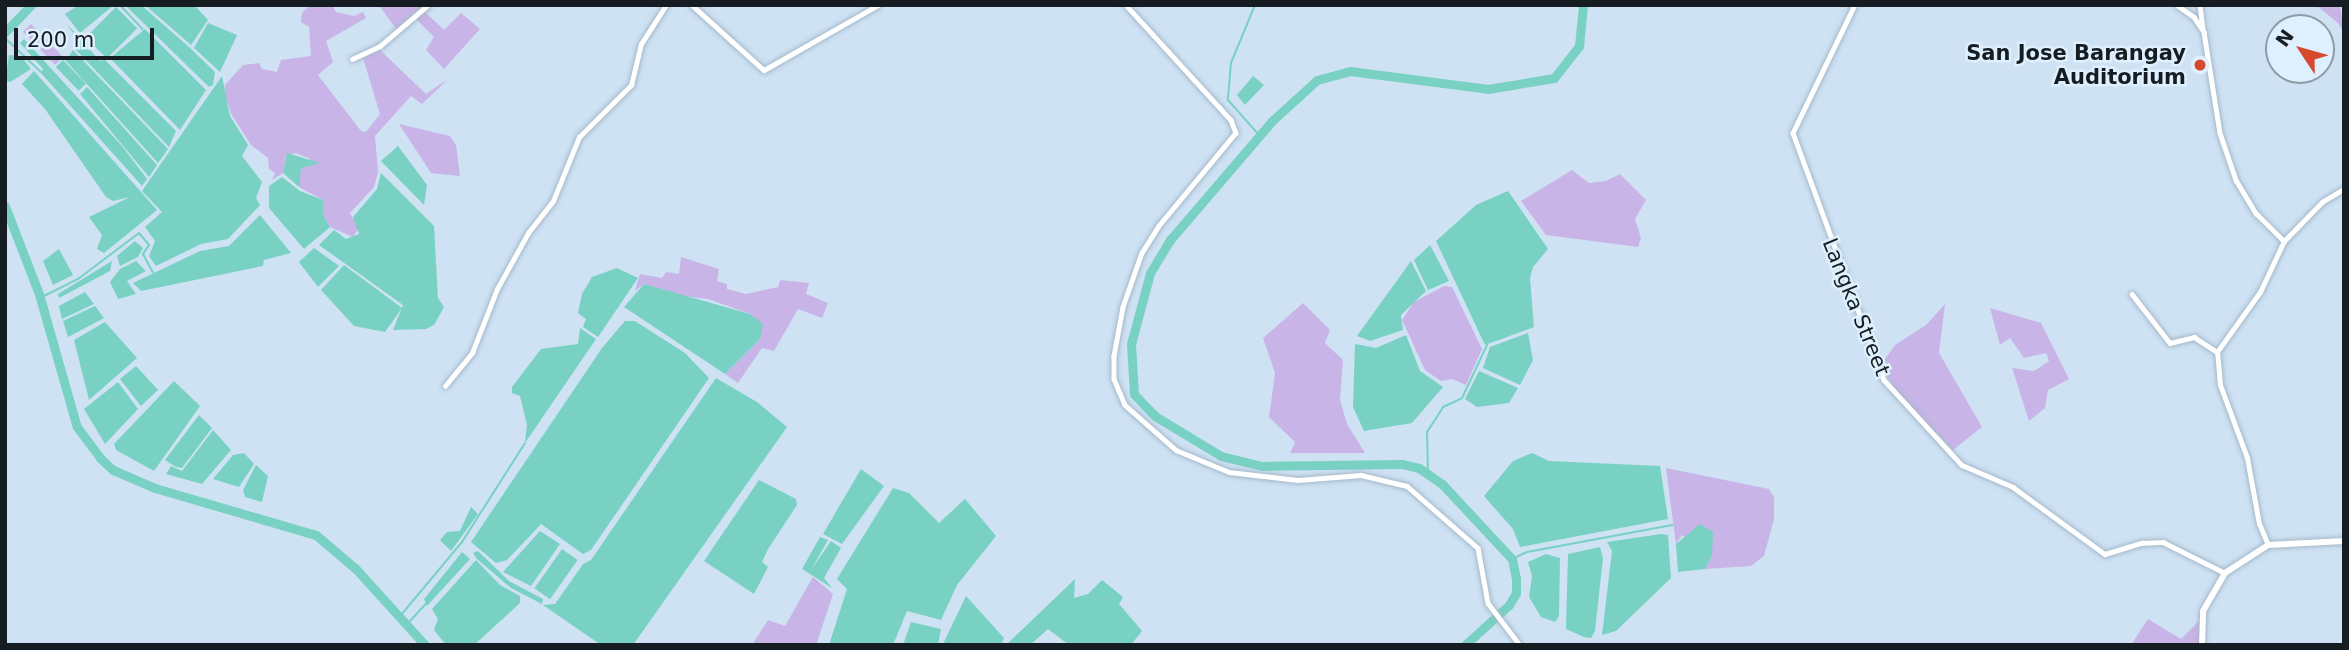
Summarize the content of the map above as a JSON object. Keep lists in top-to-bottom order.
{
  "streets": {
    "street": ["Langka Street"]
  },
  "places": ["San Jose Barangay Auditorium"],
  "scale_bar": "200 m",
  "north": "top left"
}
